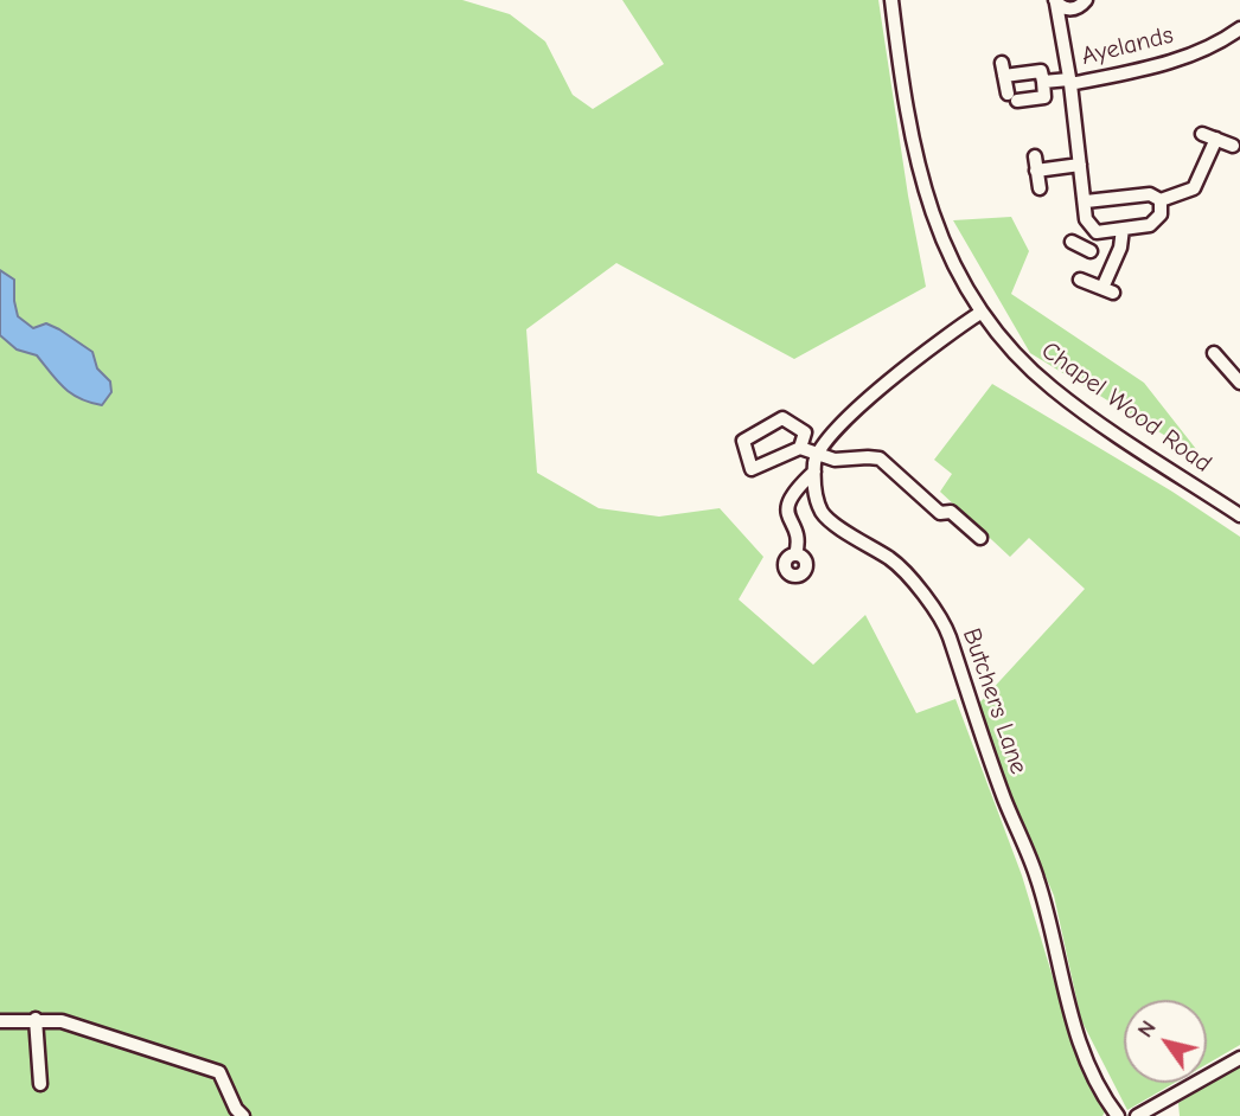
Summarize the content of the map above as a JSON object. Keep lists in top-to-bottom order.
{
  "streets": {
    "street": ["Ayelands", "Chapel Wood Road", "Butchers Lane"]
  },
  "north": "top left"
}
